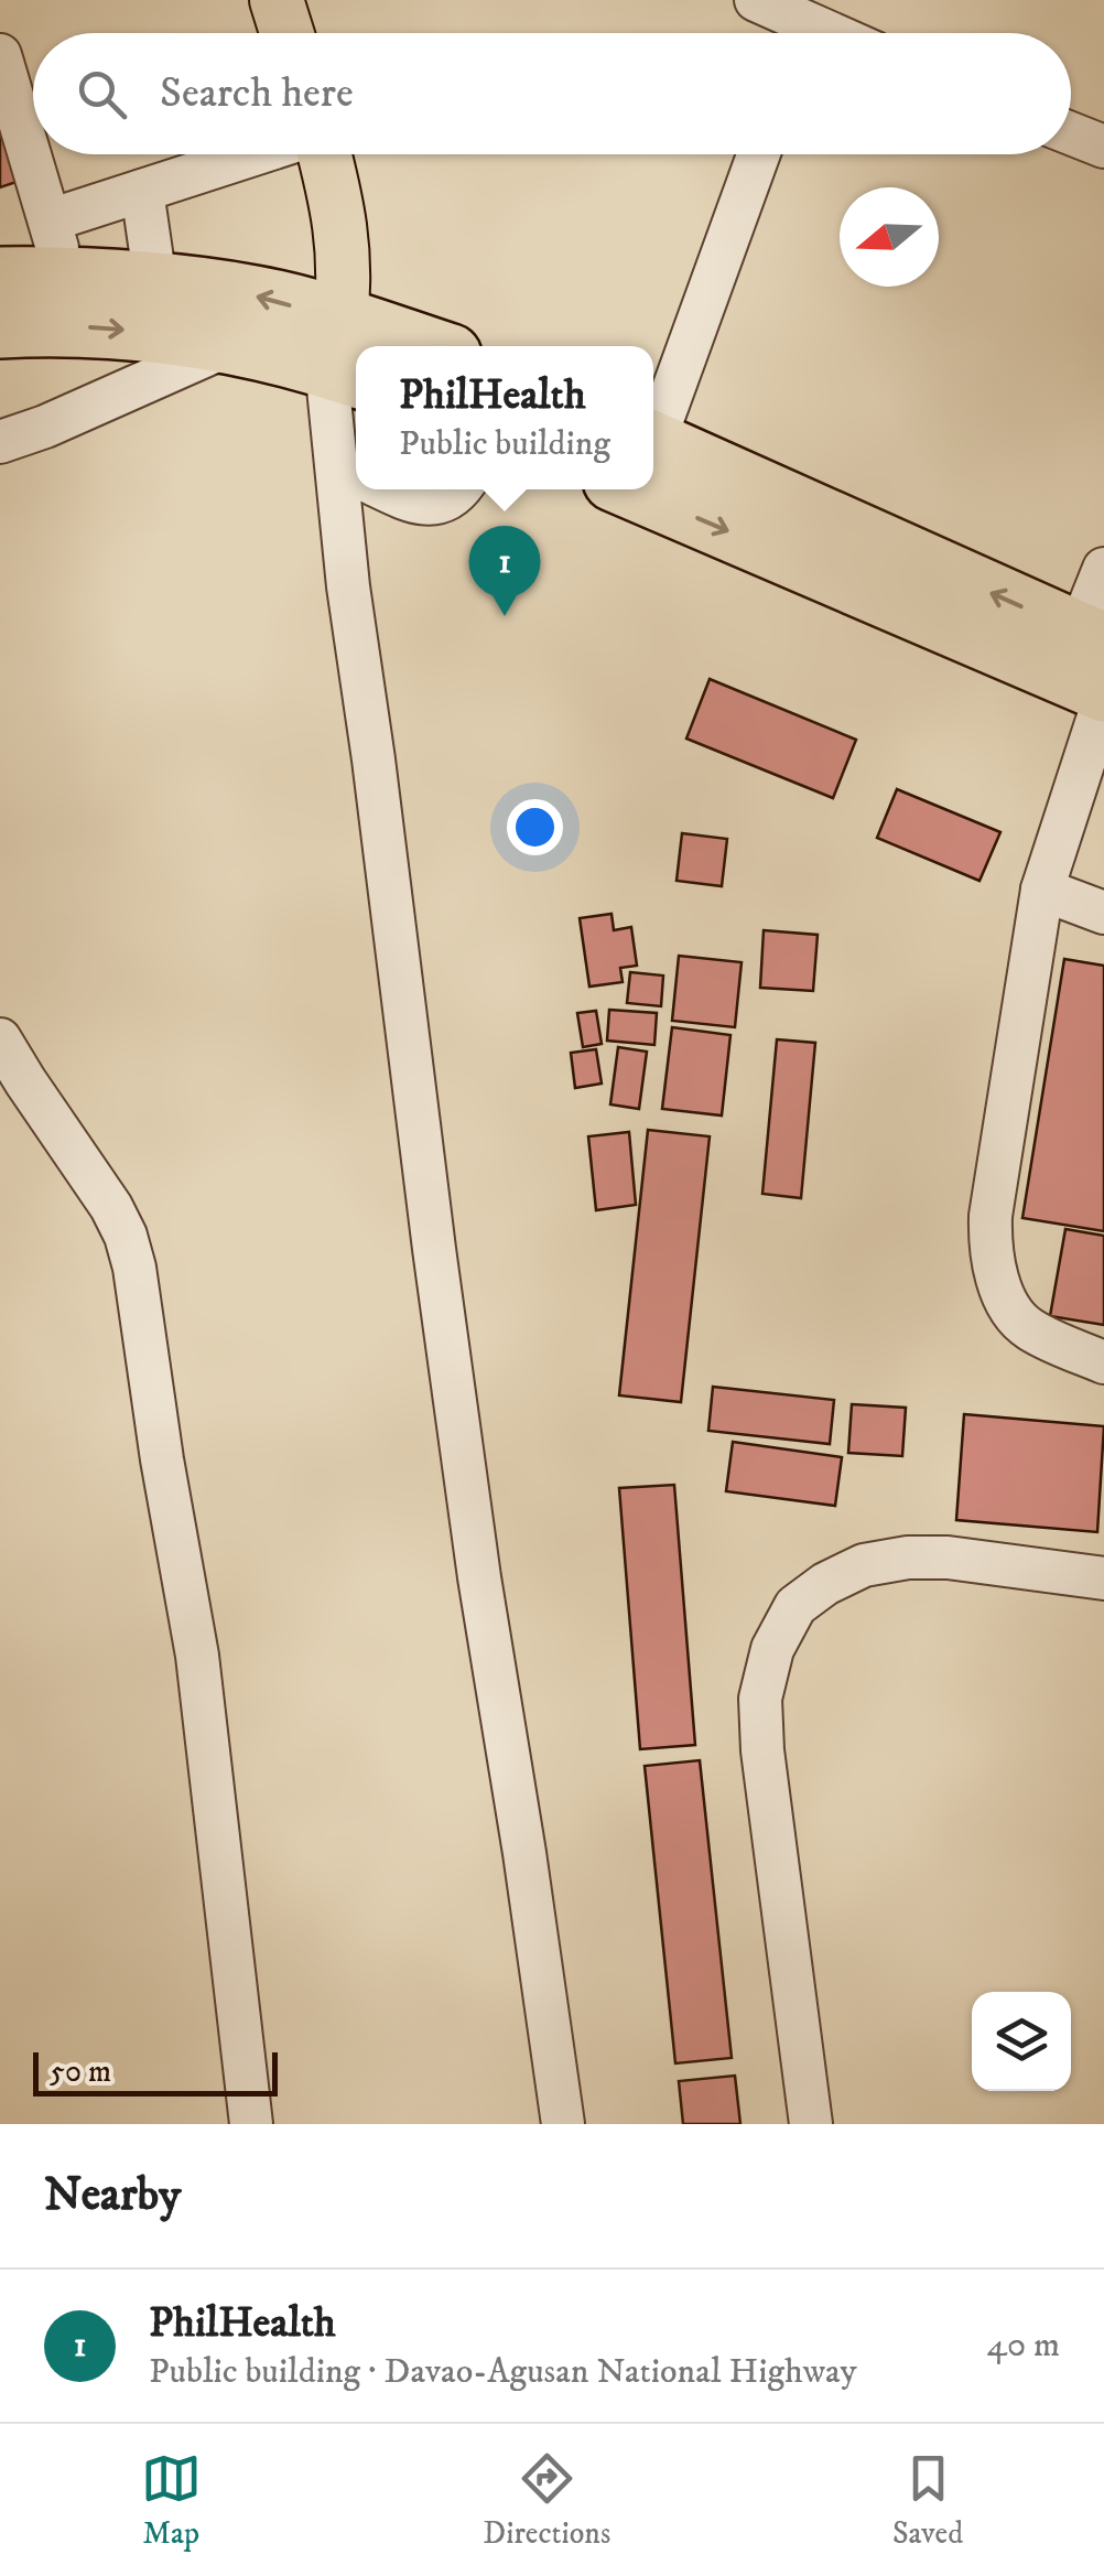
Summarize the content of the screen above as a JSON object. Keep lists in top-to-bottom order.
{
  "scale_bar": "50 m",
  "north": "left",
  "page": {
    "search": "Search here",
    "popup": ["PhilHealth", "Public building"],
    "pins": "1",
    "scale": "50 m",
    "heading": "Nearby",
    "list": [
      {
        "mark": "1",
        "name": "PhilHealth",
        "note": "Public building · Davao-Agusan National Highway",
        "value": "40 m"
      }
    ],
    "nav": ["Map", "Directions", "Saved"]
  }
}
